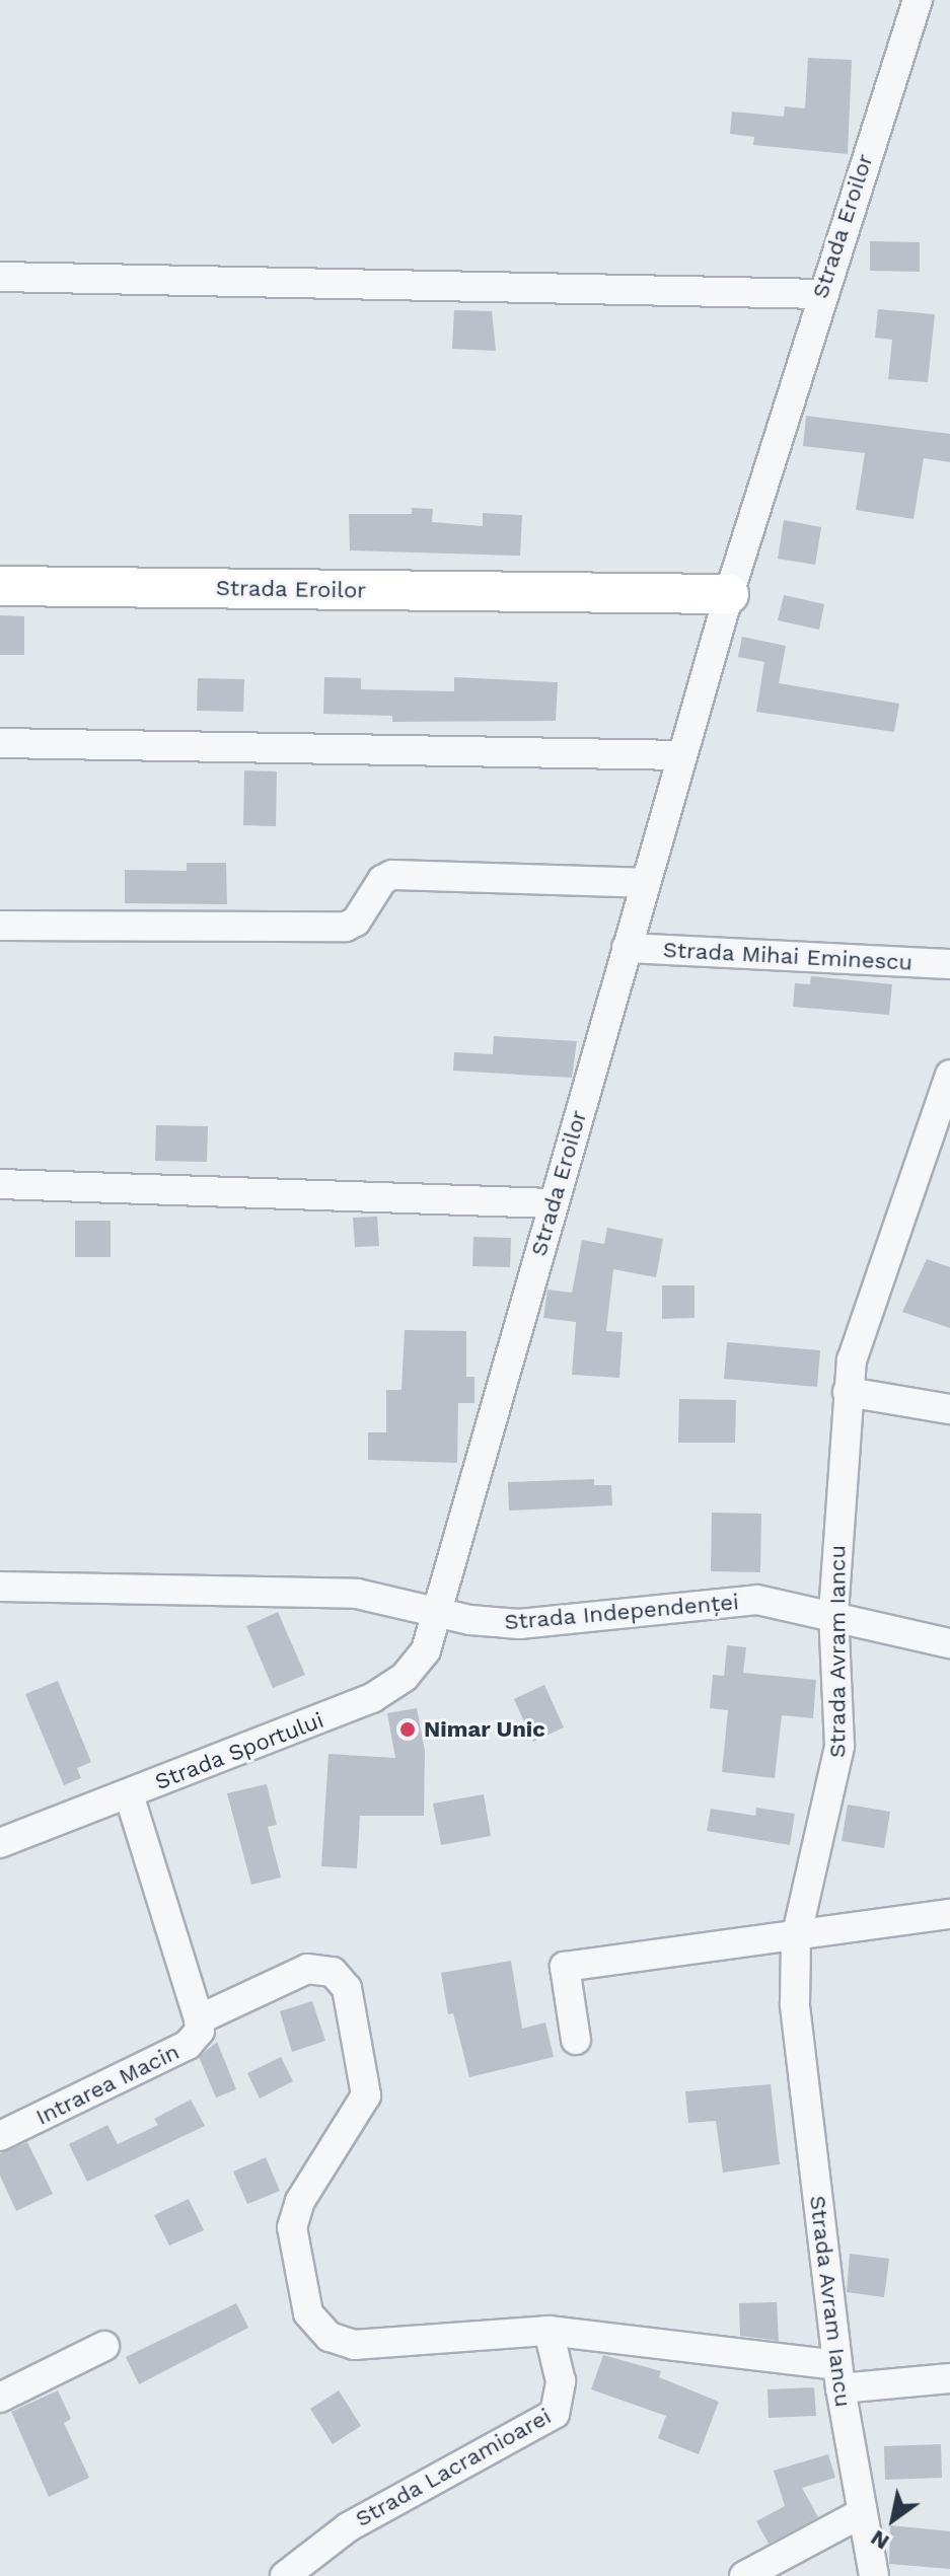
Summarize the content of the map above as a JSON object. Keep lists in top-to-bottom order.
{
  "streets": {
    "street": [
      "Strada Eroilor",
      "Strada Mihai Eminescu",
      "Strada Independenței",
      "Strada Avram Iancu",
      "Strada Sportului",
      "Intrarea Macin",
      "Strada Lacramioarei"
    ]
  },
  "crossings": [
    ["Strada Eroilor", "Strada Mihai Eminescu"],
    ["Strada Eroilor", "Strada Independenței"],
    ["Strada Eroilor", "Strada Sportului"],
    ["Strada Independenței", "Strada Avram Iancu"],
    ["Strada Independenței", "Strada Sportului"]
  ],
  "places": ["Nimar Unic"],
  "north": "bottom left"
}
